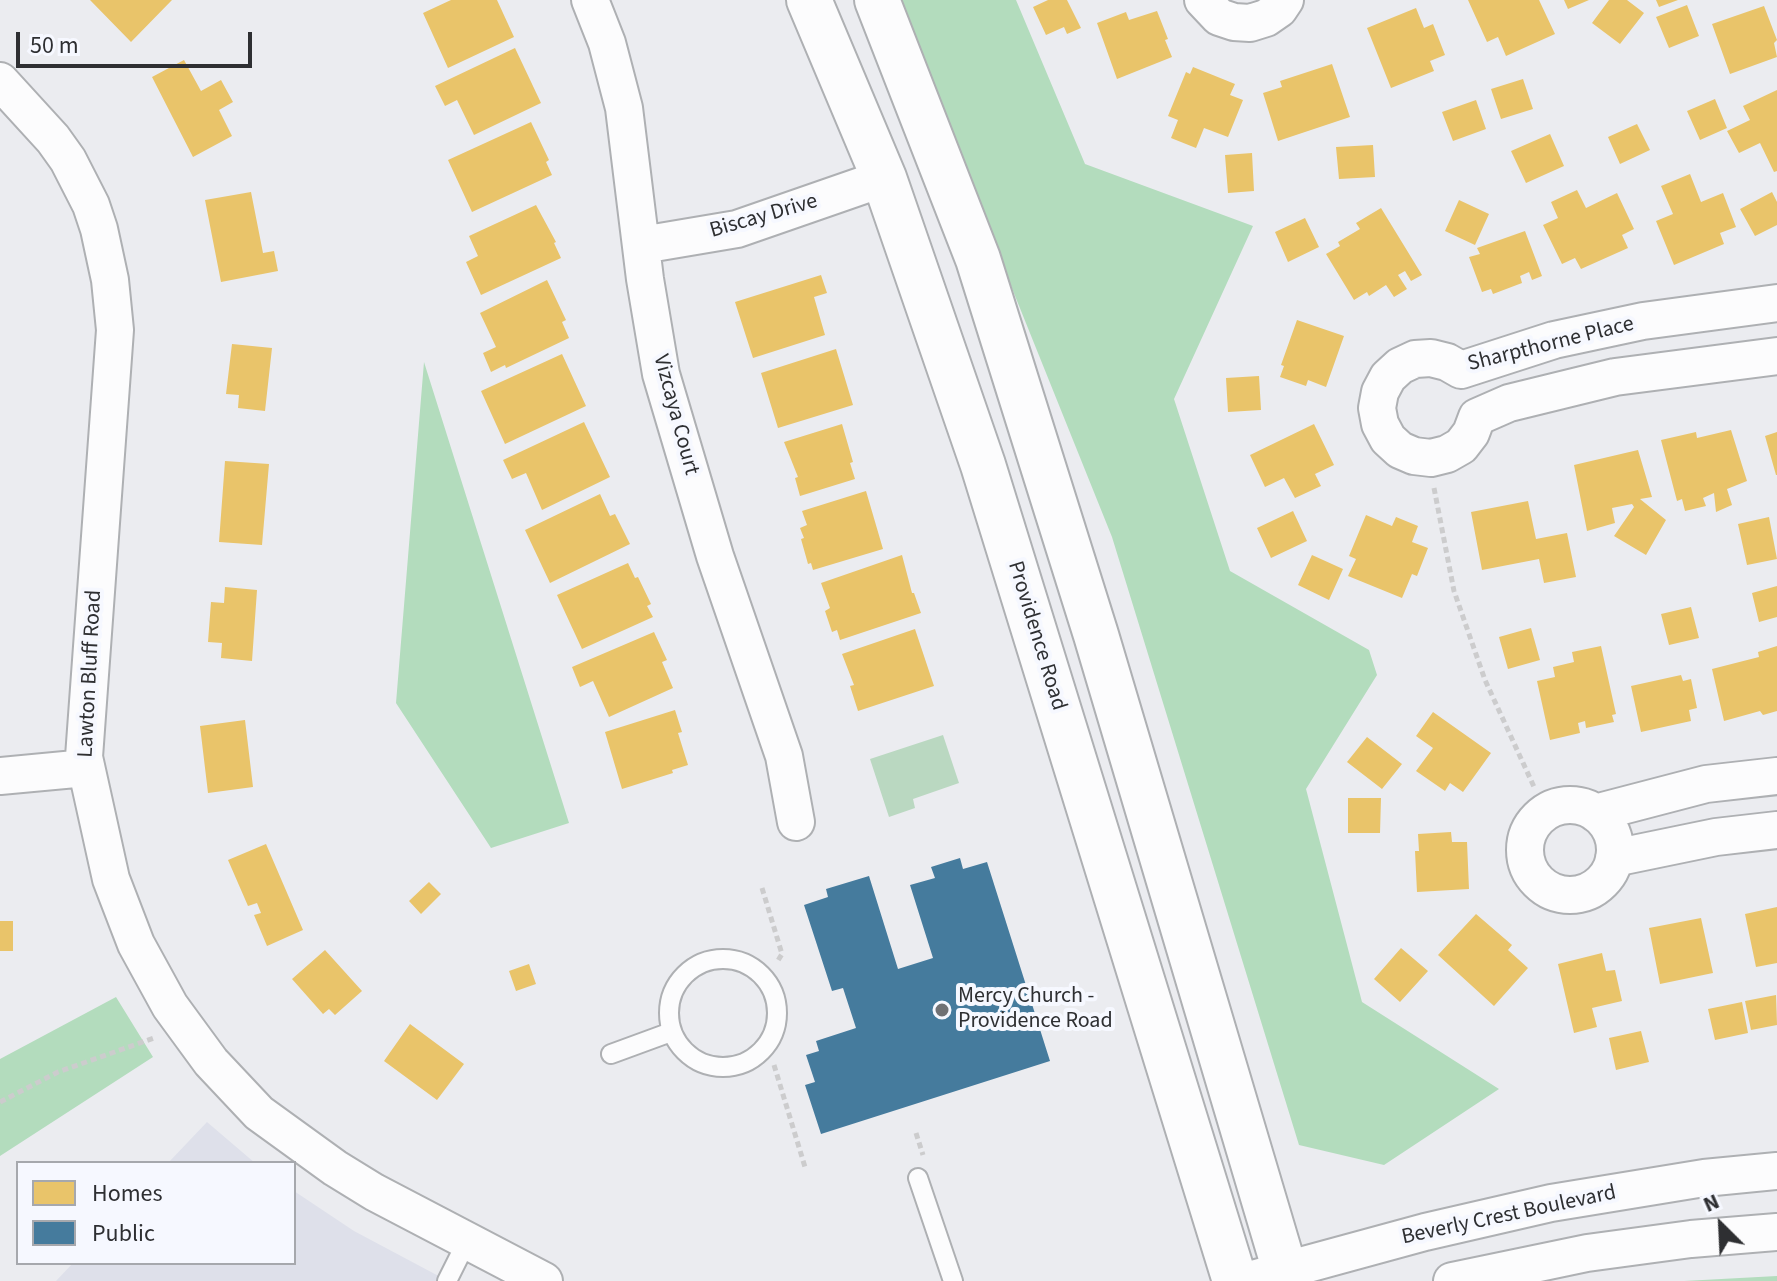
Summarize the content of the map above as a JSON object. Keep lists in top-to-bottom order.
{
  "streets": {
    "main road": ["Providence Road"],
    "street": [
      "Biscay Drive",
      "Sharpthorne Place",
      "Vizcaya Court",
      "Lawton Bluff Road",
      "Beverly Crest Boulevard"
    ]
  },
  "crossings": [
    ["Biscay Drive", "Vizcaya Court"],
    ["Biscay Drive", "Providence Road"]
  ],
  "places": ["Mercy Church - Providence Road"],
  "legend": ["Homes", "Public"],
  "scale_bar": "50 m",
  "north": "top left"
}
